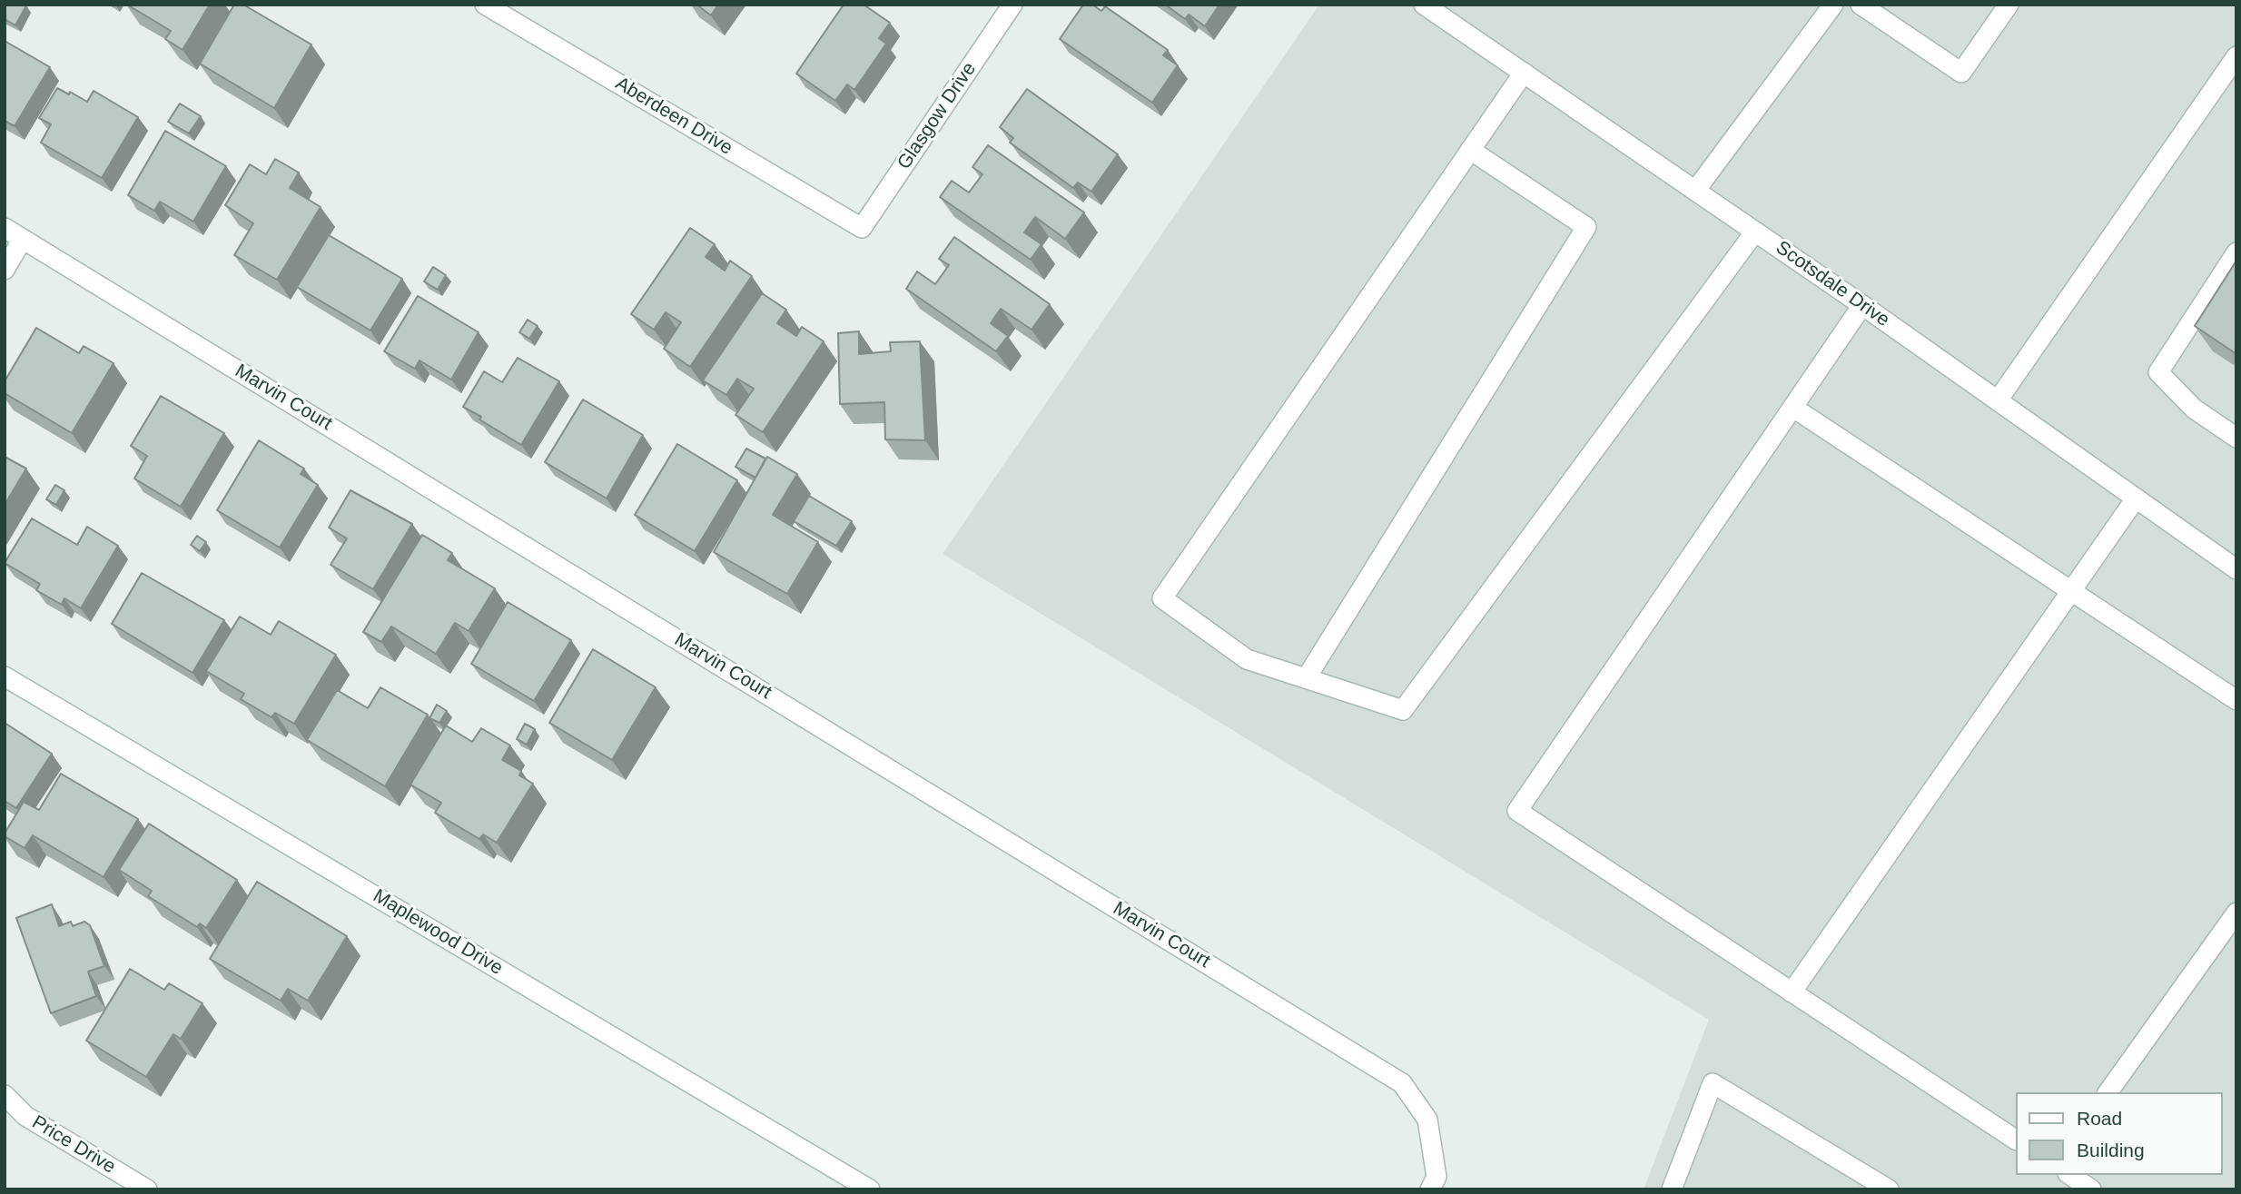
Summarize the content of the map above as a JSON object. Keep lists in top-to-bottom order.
{
  "streets": {
    "street": [
      "Aberdeen Drive",
      "Glasgow Drive",
      "Scotsdale Drive",
      "Marvin Court",
      "Maplewood Drive",
      "Price Drive"
    ]
  },
  "crossings": [
    ["Aberdeen Drive", "Glasgow Drive"]
  ],
  "legend": ["Road", "Building"]
}
